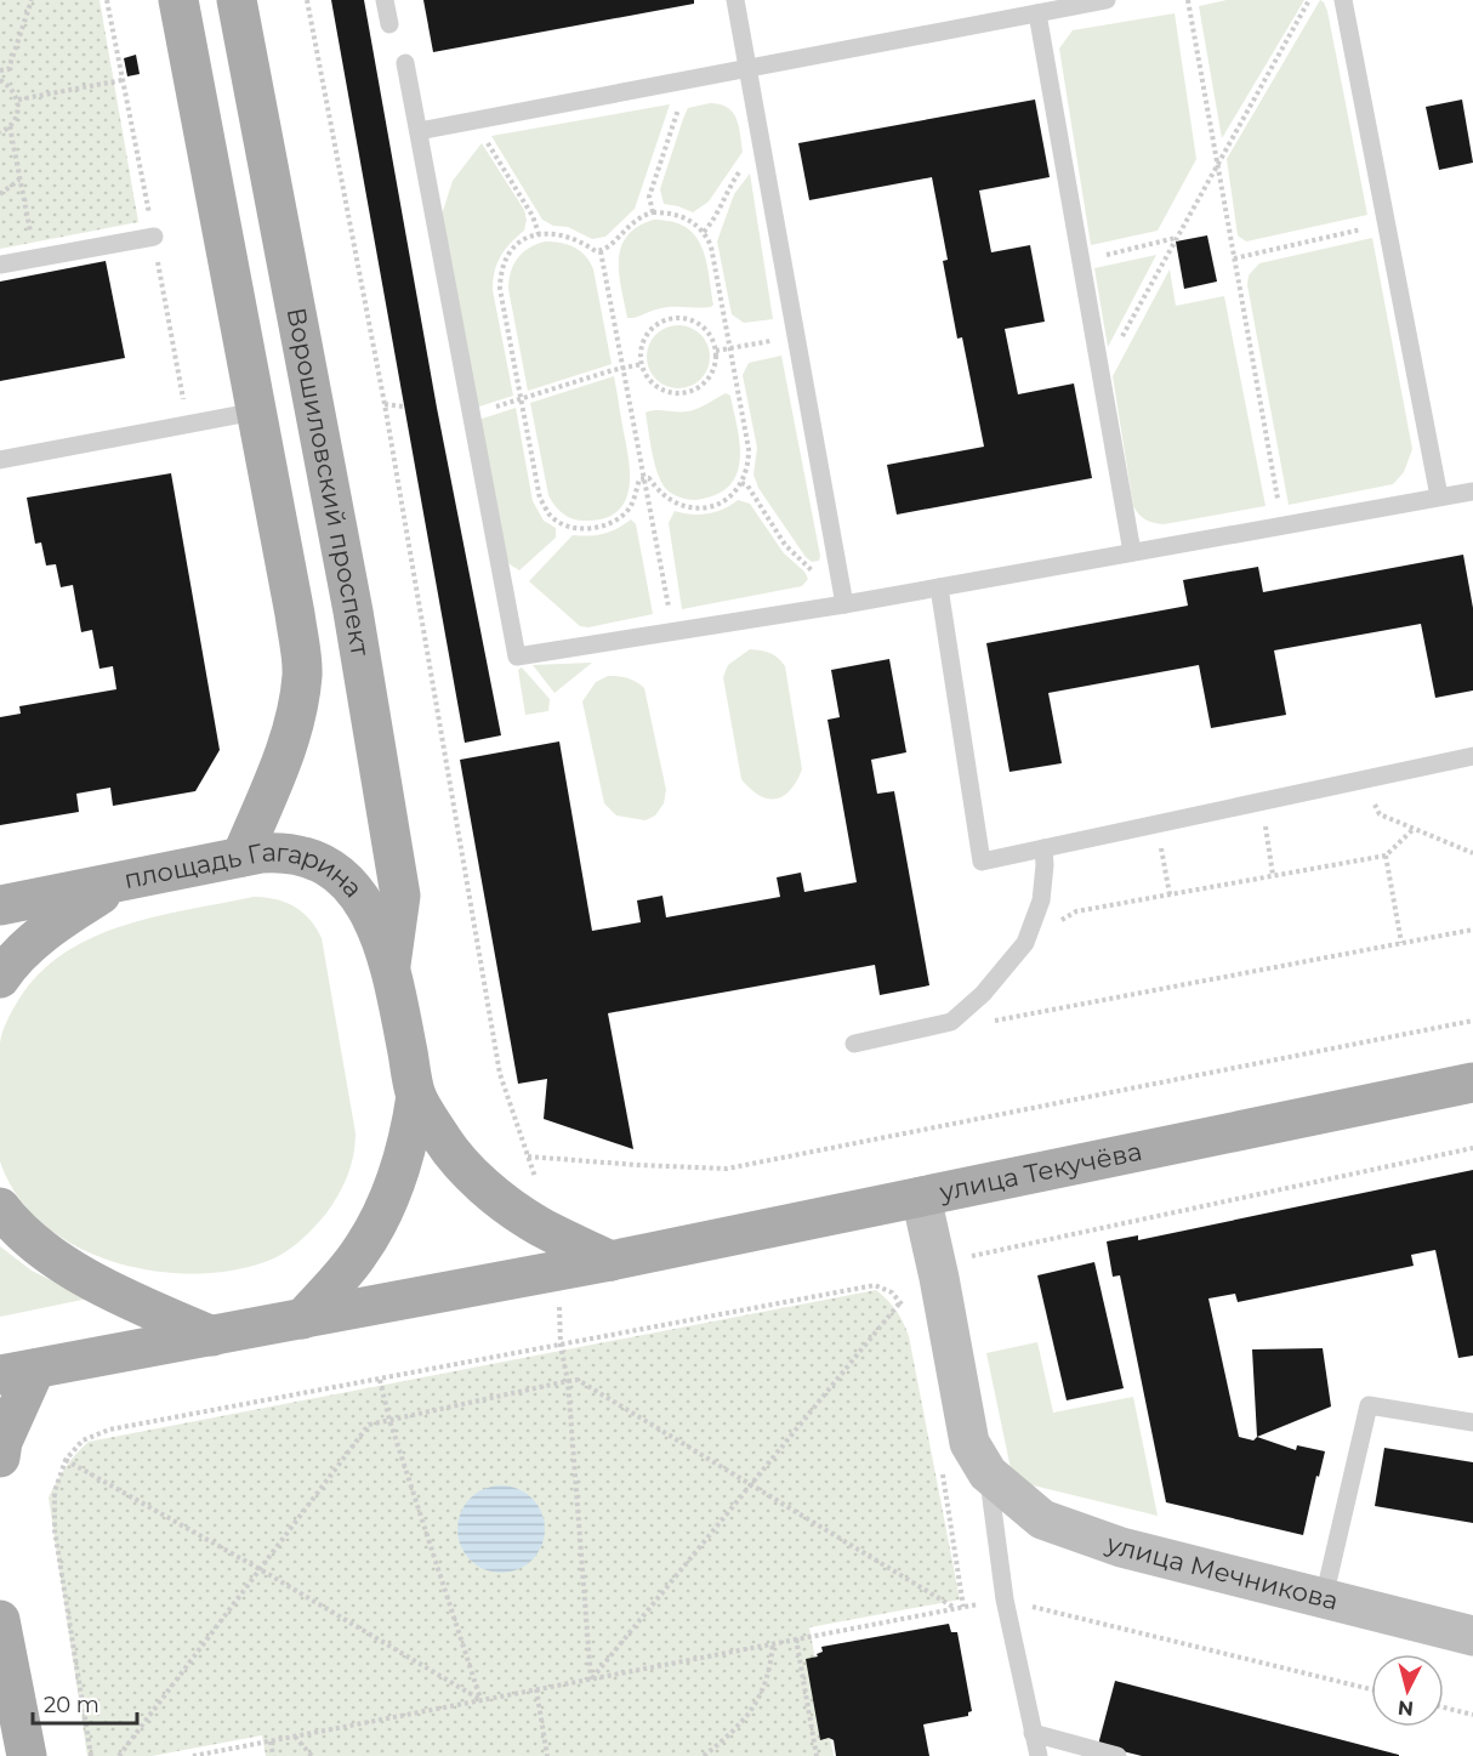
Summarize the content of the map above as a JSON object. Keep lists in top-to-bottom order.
{
  "streets": {
    "main road": [
      "Ворошиловский проспект",
      "площадь Гагарина",
      "улица Текучёва",
      "улица Мечникова"
    ]
  },
  "crossings": [
    ["Ворошиловский проспект", "площадь Гагарина"],
    ["площадь Гагарина", "улица Текучёва"],
    ["улица Текучёва", "улица Мечникова"]
  ],
  "scale_bar": "20 m",
  "north": "bottom"
}
